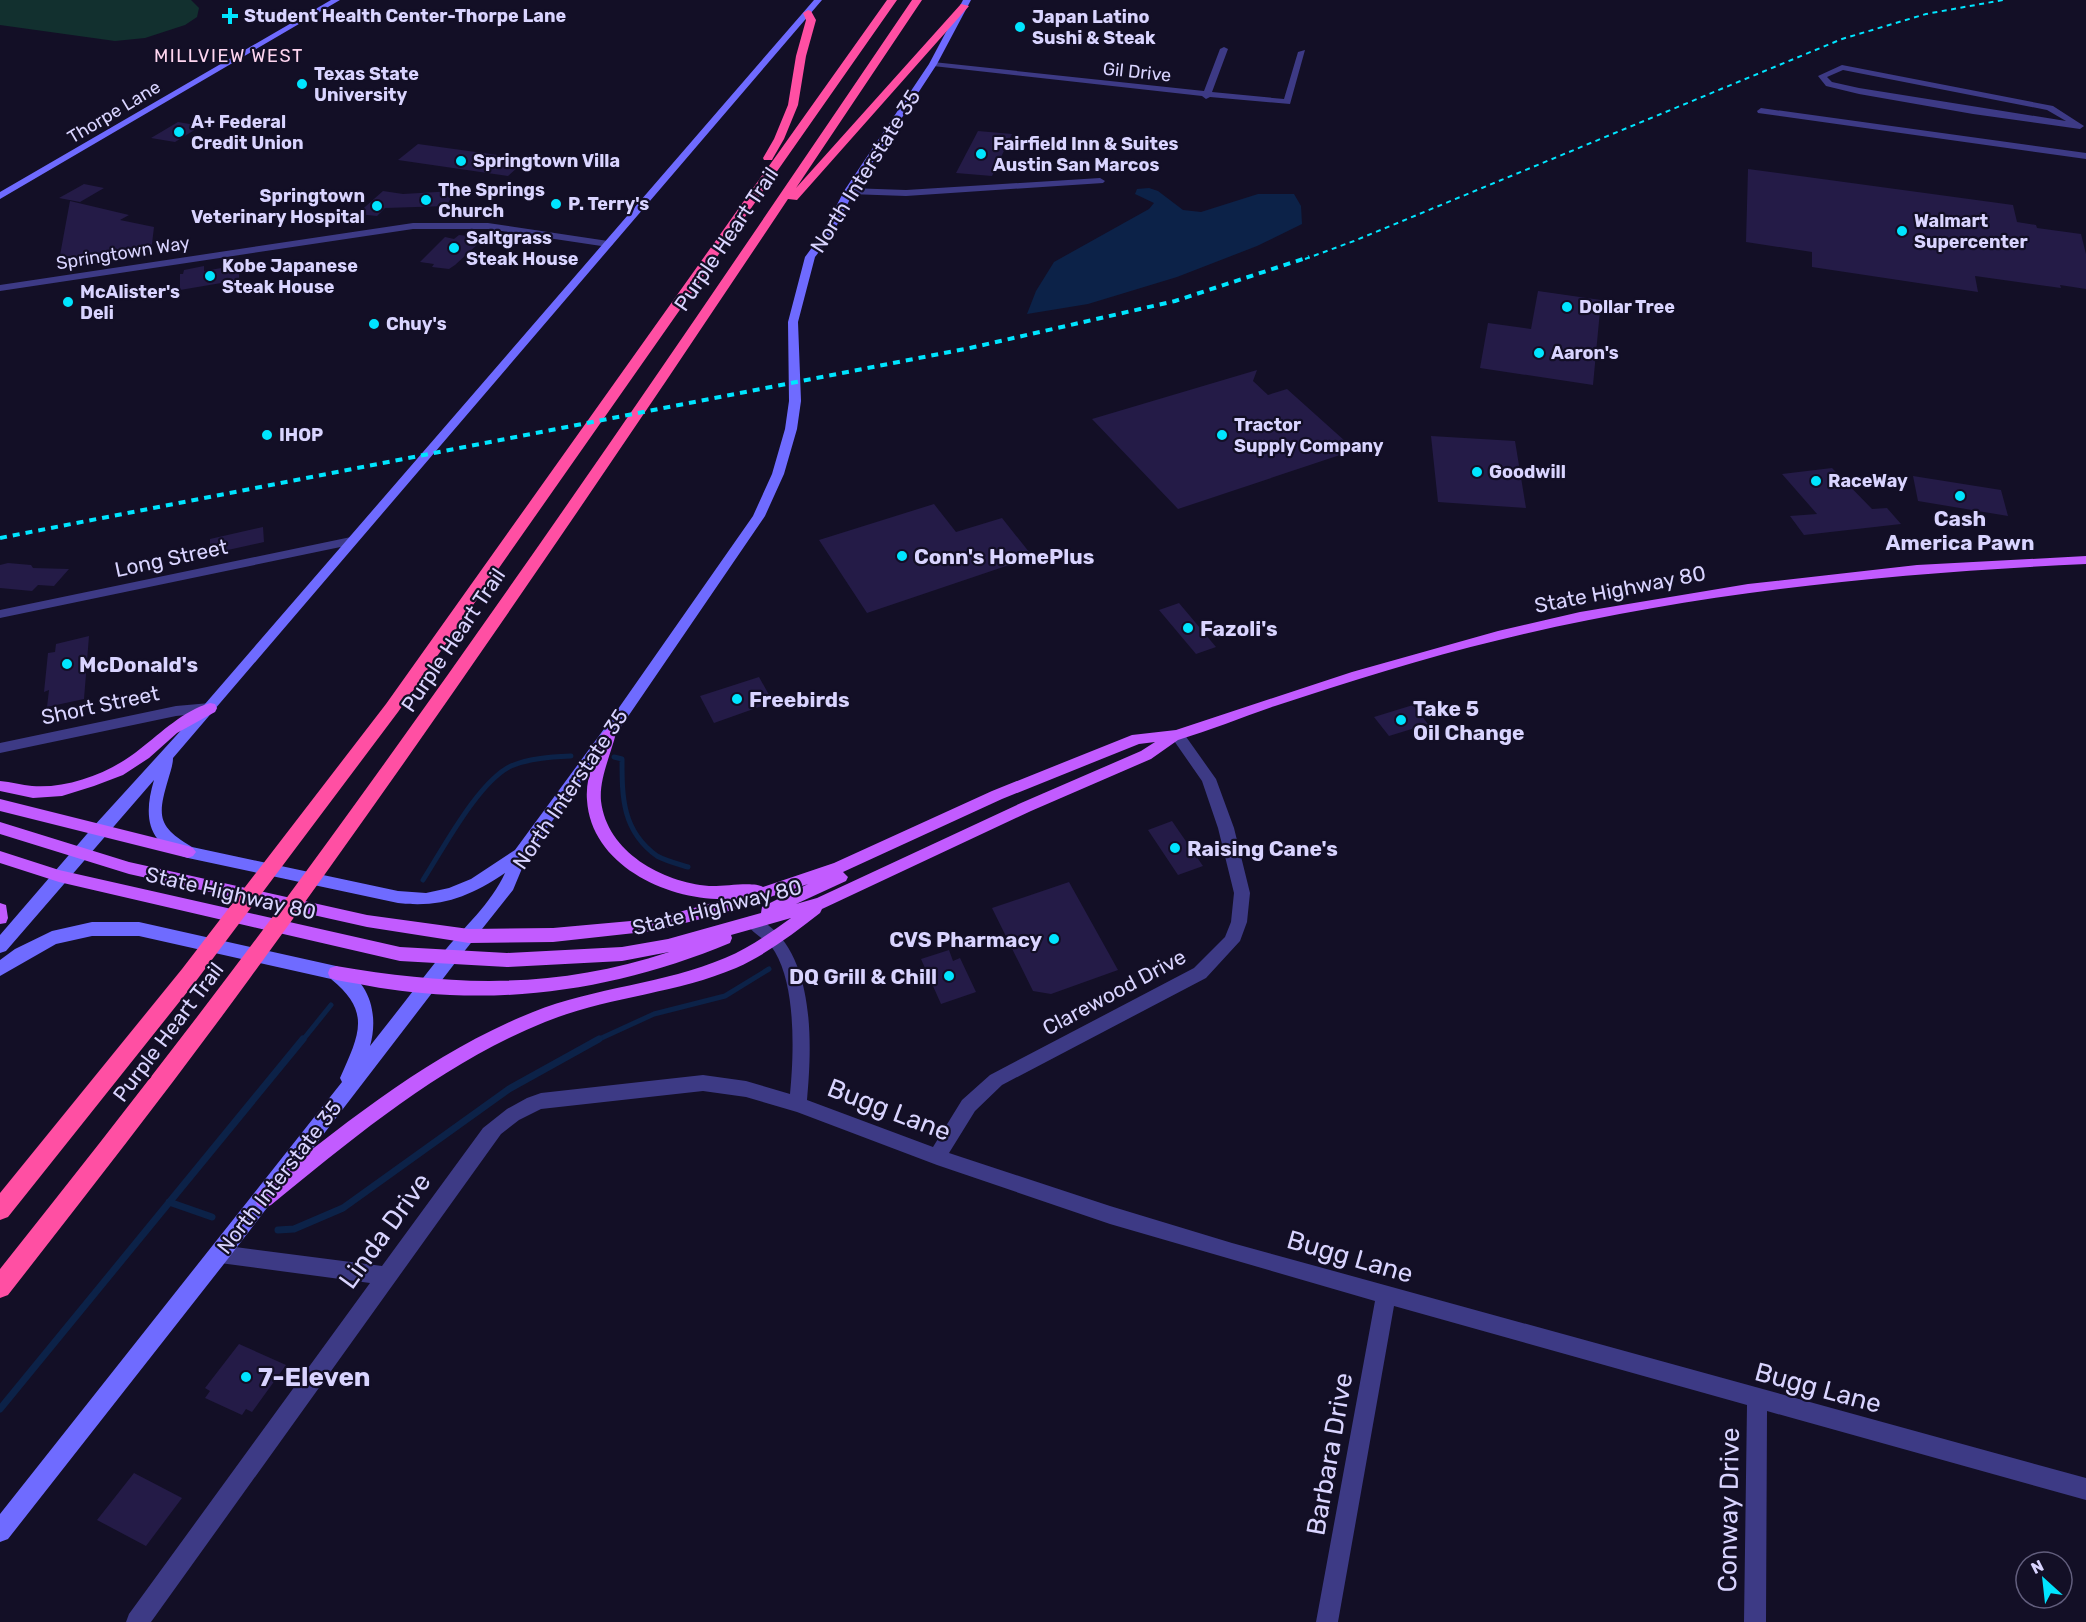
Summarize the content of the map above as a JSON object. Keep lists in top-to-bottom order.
{
  "streets": {
    "highway": ["Purple Heart Trail"],
    "main road": ["Thorpe Lane", "North Interstate 35", "State Highway 80"],
    "street": [
      "Gil Drive",
      "Springtown Way",
      "Long Street",
      "Short Street",
      "Clarewood Drive",
      "Bugg Lane",
      "Linda Drive",
      "Barbara Drive",
      "Conway Drive"
    ]
  },
  "crossings": [
    ["Gil Drive", "North Interstate 35"],
    ["North Interstate 35", "State Highway 80"],
    ["State Highway 80", "Clarewood Drive"],
    ["State Highway 80", "Bugg Lane"],
    ["Clarewood Drive", "Bugg Lane"],
    ["Bugg Lane", "Linda Drive"],
    ["Bugg Lane", "Barbara Drive"],
    ["Bugg Lane", "Conway Drive"]
  ],
  "districts": ["MILLVIEW WEST"],
  "places": {
    "health": ["Student Health Center-Thorpe Lane"],
    "other": [
      "Japan Latino Sushi & Steak",
      "Texas State University",
      "A+ Federal Credit Union",
      "Fairfield Inn & Suites Austin San Marcos",
      "Springtown Villa",
      "The Springs Church",
      "P. Terry's",
      "Springtown Veterinary Hospital",
      "Walmart Supercenter",
      "Saltgrass Steak House",
      "Kobe Japanese Steak House",
      "McAlister's Deli",
      "Dollar Tree",
      "Chuy's",
      "Aaron's",
      "IHOP",
      "Tractor Supply Company",
      "Goodwill",
      "RaceWay",
      "Cash America Pawn",
      "Conn's HomePlus",
      "Fazoli's",
      "McDonald's",
      "Freebirds",
      "Take 5 Oil Change",
      "Raising Cane's",
      "CVS Pharmacy",
      "DQ Grill & Chill",
      "7-Eleven"
    ]
  },
  "north": "top left"
}
